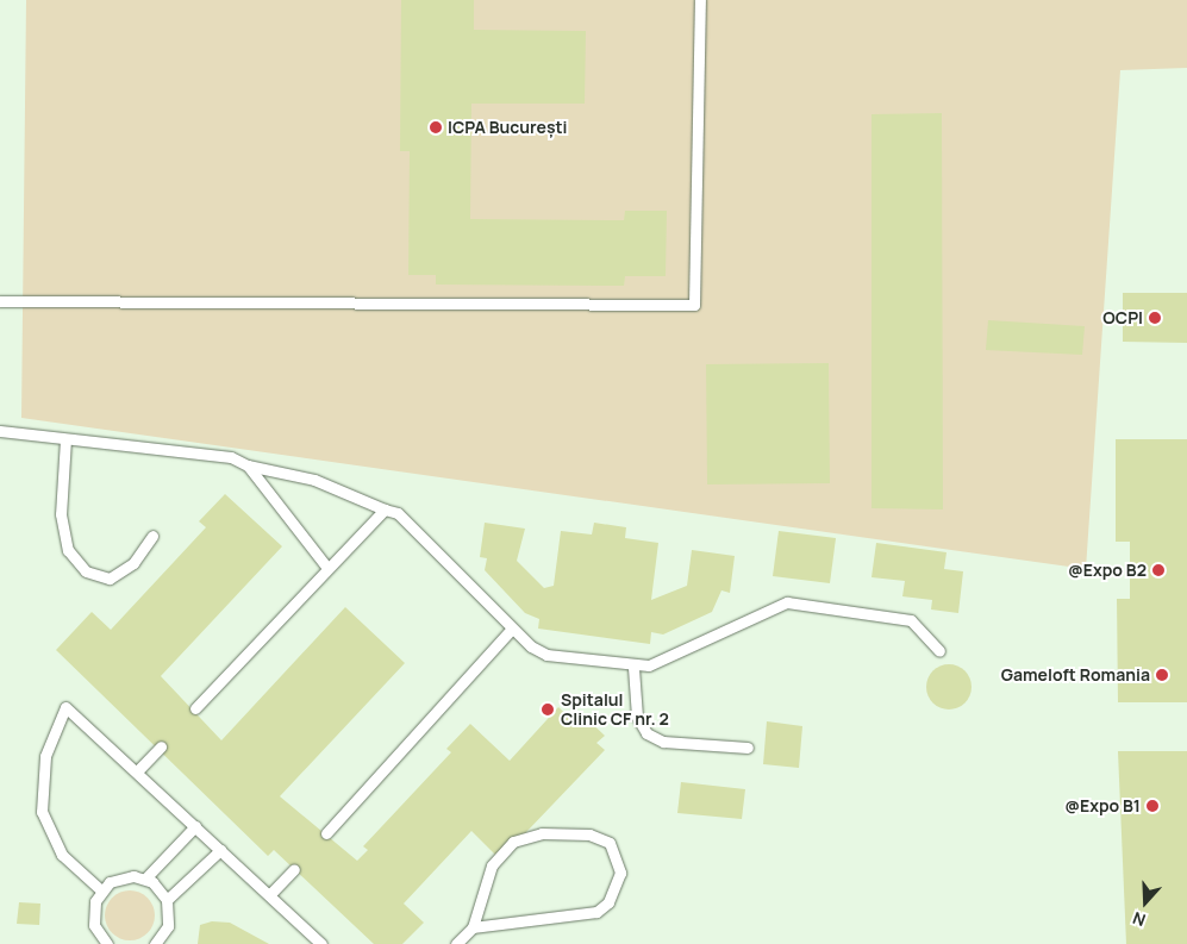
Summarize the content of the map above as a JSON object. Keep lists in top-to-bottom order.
{
  "places": [
    "ICPA București",
    "OCPI",
    "@Expo B2",
    "Gameloft Romania",
    "Spitalul Clinic CF nr. 2",
    "@Expo B1"
  ],
  "north": "bottom"
}
